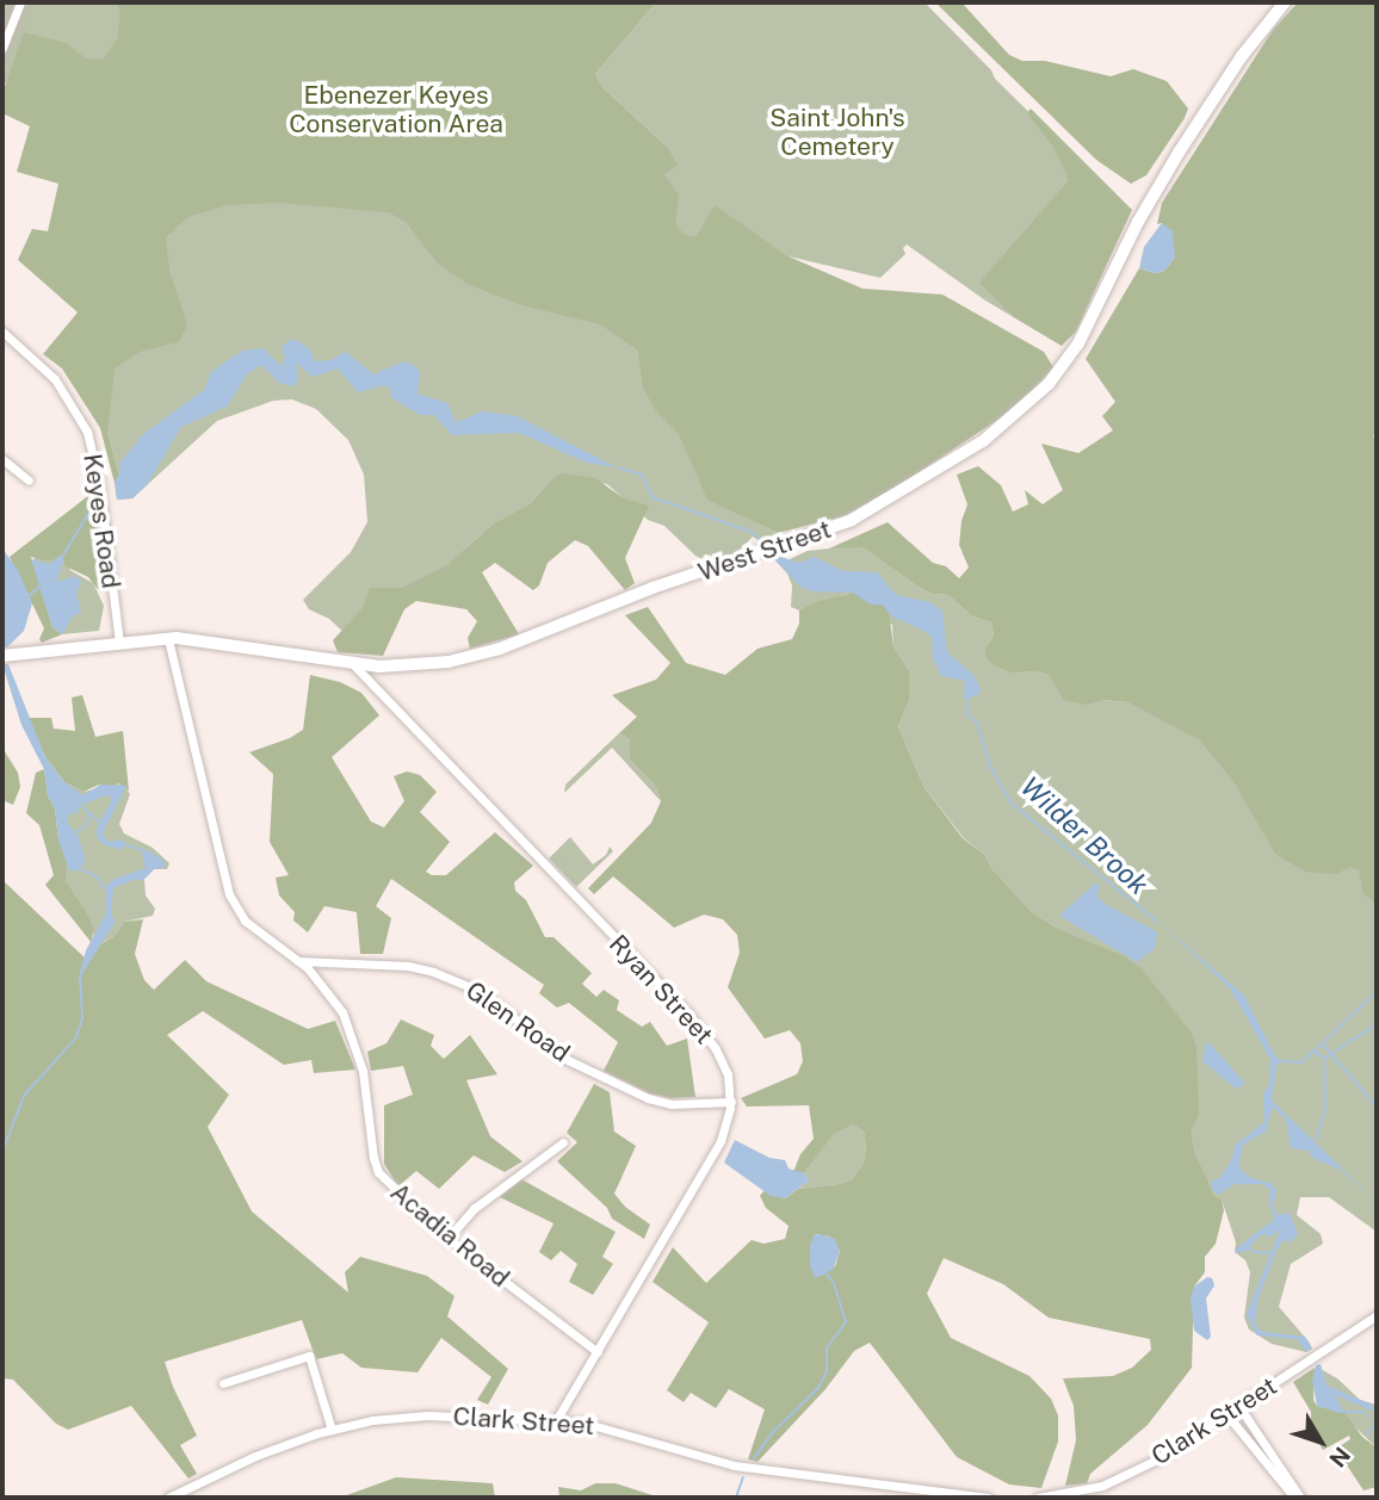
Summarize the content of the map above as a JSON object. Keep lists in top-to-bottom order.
{
  "streets": {
    "main road": ["West Street"],
    "street": [
      "Keyes Road",
      "Ryan Street",
      "Glen Road",
      "Acadia Road",
      "Clark Street"
    ]
  },
  "crossings": [
    ["Keyes Road", "West Street"],
    ["West Street", "Ryan Street"],
    ["West Street", "Acadia Road"],
    ["Ryan Street", "Glen Road"],
    ["Ryan Street", "Acadia Road"],
    ["Ryan Street", "Clark Street"],
    ["Glen Road", "Acadia Road"]
  ],
  "water": ["Wilder Brook"],
  "parks": ["Ebenezer Keyes Conservation Area", "Saint John's Cemetery"],
  "north": "bottom right"
}
